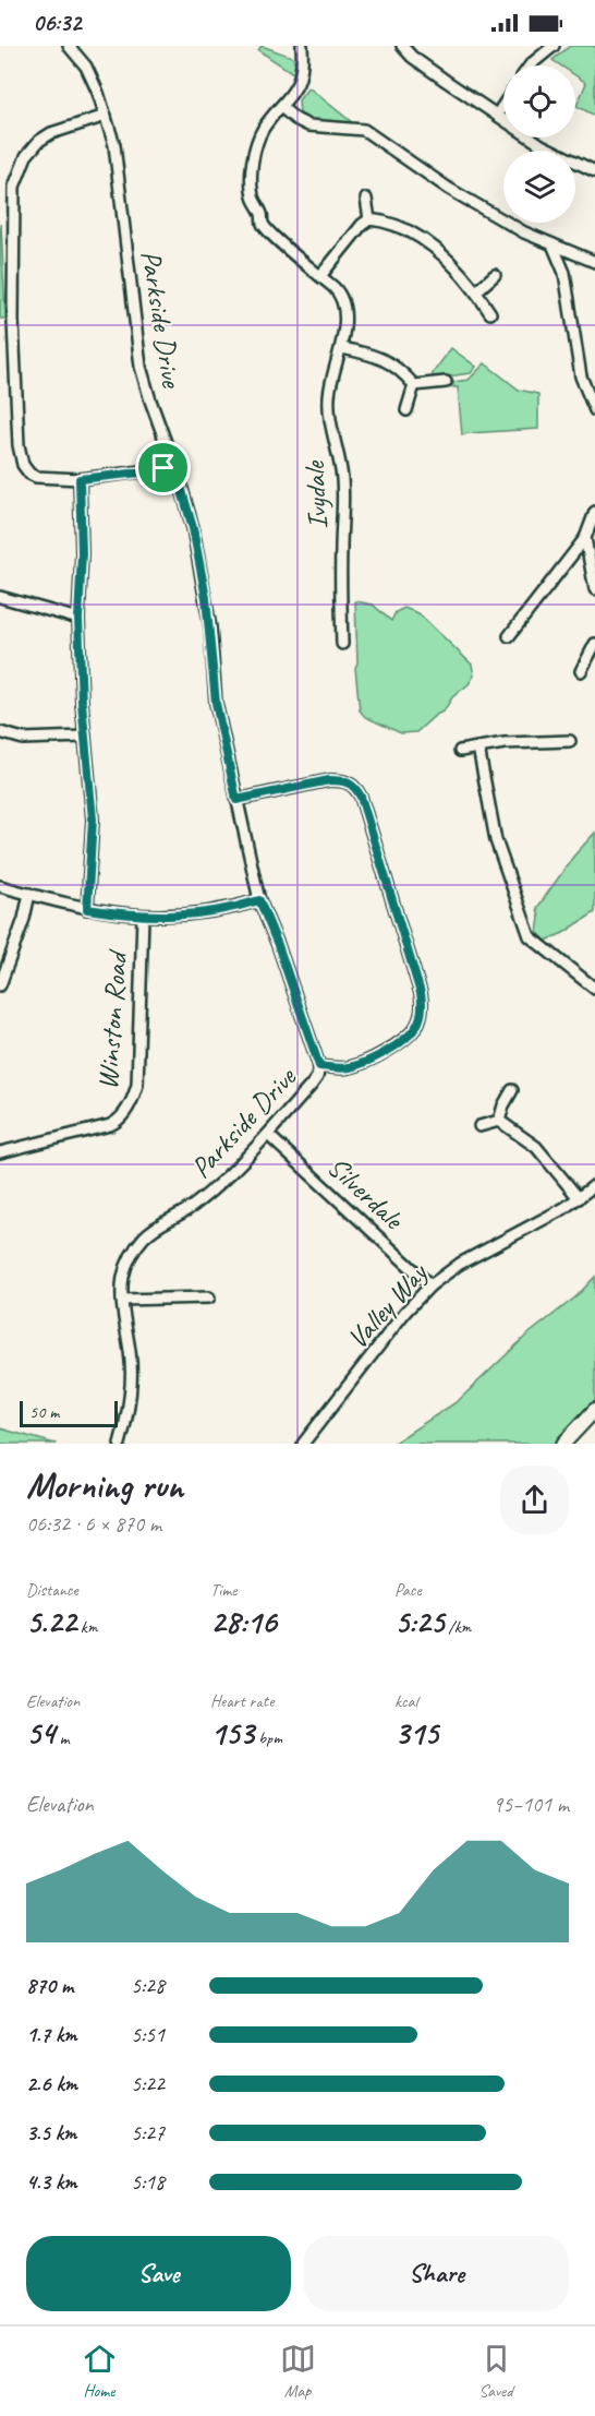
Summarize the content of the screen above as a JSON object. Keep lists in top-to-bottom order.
{
  "streets": {
    "street": [
      "Parkside Drive",
      "Ivydale",
      "Winston Road",
      "Silverdale",
      "Valley Way"
    ]
  },
  "crossings": [
    ["Parkside Drive", "Silverdale"],
    ["Silverdale", "Valley Way"]
  ],
  "scale_bar": "50 m",
  "page": {
    "status": "06:32",
    "scale": "50 m",
    "heading": ["Morning run", "06:32 · 6 × 870 m"],
    "stats": [
      ["Distance", "5.22 km"],
      ["Time", "28:16"],
      ["Pace", "5:25 /km"],
      ["Elevation", "54 m"],
      ["Heart rate", "153 bpm"],
      ["kcal", "315"]
    ],
    "chart": ["Elevation", "95–101 m"],
    "list": [
      {
        "name": "870 m",
        "note": "5:28"
      },
      {
        "name": "1.7 km",
        "note": "5:51"
      },
      {
        "name": "2.6 km",
        "note": "5:22"
      },
      {
        "name": "3.5 km",
        "note": "5:27"
      },
      {
        "name": "4.3 km",
        "note": "5:18"
      }
    ],
    "buttons": ["Save", "Share"],
    "tabs": ["Home", "Map", "Saved"]
  }
}
